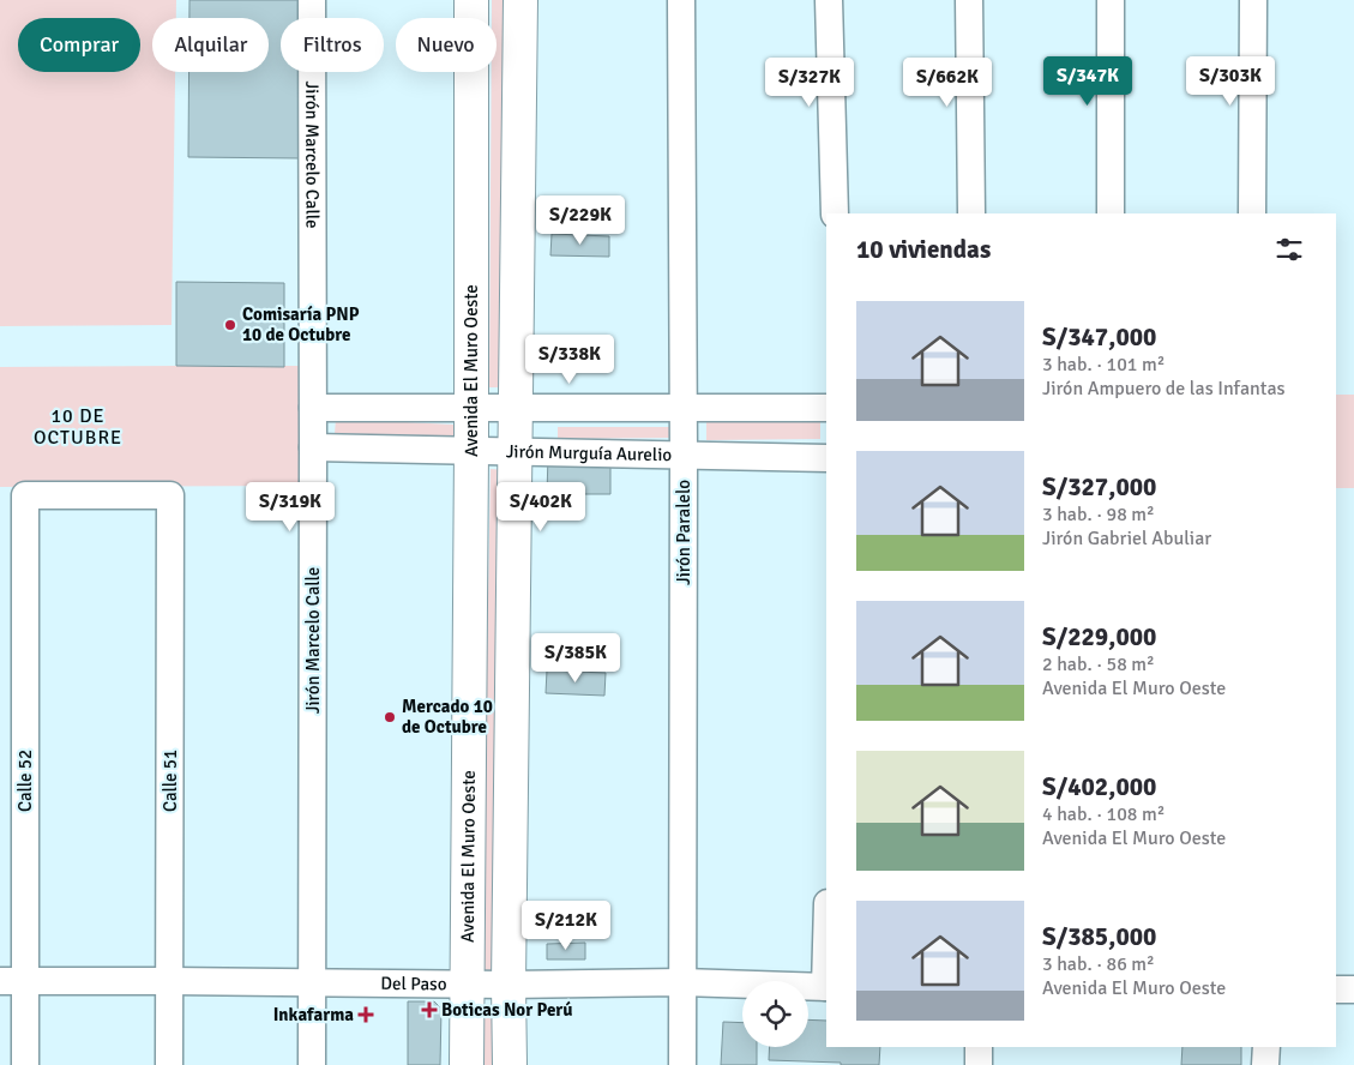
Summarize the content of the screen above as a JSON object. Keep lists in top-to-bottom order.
{
  "streets": {
    "main road": ["Avenida El Muro Oeste"],
    "street": [
      "Jirón Marcelo Calle",
      "Jirón Murguía Aurelio",
      "Jirón Paralelo",
      "Calle 52",
      "Calle 51",
      "Del Paso"
    ]
  },
  "crossings": [
    ["Jirón Marcelo Calle", "Jirón Murguía Aurelio"],
    ["Jirón Marcelo Calle", "Del Paso"],
    ["Avenida El Muro Oeste", "Jirón Murguía Aurelio"],
    ["Avenida El Muro Oeste", "Del Paso"],
    ["Jirón Murguía Aurelio", "Jirón Paralelo"],
    ["Jirón Paralelo", "Del Paso"],
    ["Calle 52", "Calle 51"],
    ["Calle 52", "Del Paso"],
    ["Calle 51", "Del Paso"]
  ],
  "districts": ["10 DE OCTUBRE"],
  "places": {
    "other": ["Comisaría PNP 10 de Octubre", "Mercado 10 de Octubre"],
    "health": ["Boticas Nor Perú", "Inkafarma"]
  },
  "page": {
    "chip": [
      "Comprar",
      "Alquilar",
      "Filtros",
      "Nuevo"
    ],
    "price": [
      "S/347K",
      "S/303K",
      "S/327K",
      "S/662K",
      "S/229K",
      "S/338K",
      "S/319K",
      "S/402K",
      "S/385K",
      "S/212K"
    ],
    "heading": "10 viviendas",
    "list": [
      {
        "name": "S/347,000",
        "note": "3 hab. · 101 m² · Jirón Ampuero de las Infantas"
      },
      {
        "name": "S/327,000",
        "note": "3 hab. · 98 m² · Jirón Gabriel Abuliar"
      },
      {
        "name": "S/229,000",
        "note": "2 hab. · 58 m² · Avenida El Muro Oeste"
      },
      {
        "name": "S/402,000",
        "note": "4 hab. · 108 m² · Avenida El Muro Oeste"
      },
      {
        "name": "S/385,000",
        "note": "3 hab. · 86 m² · Avenida El Muro Oeste"
      }
    ]
  }
}
